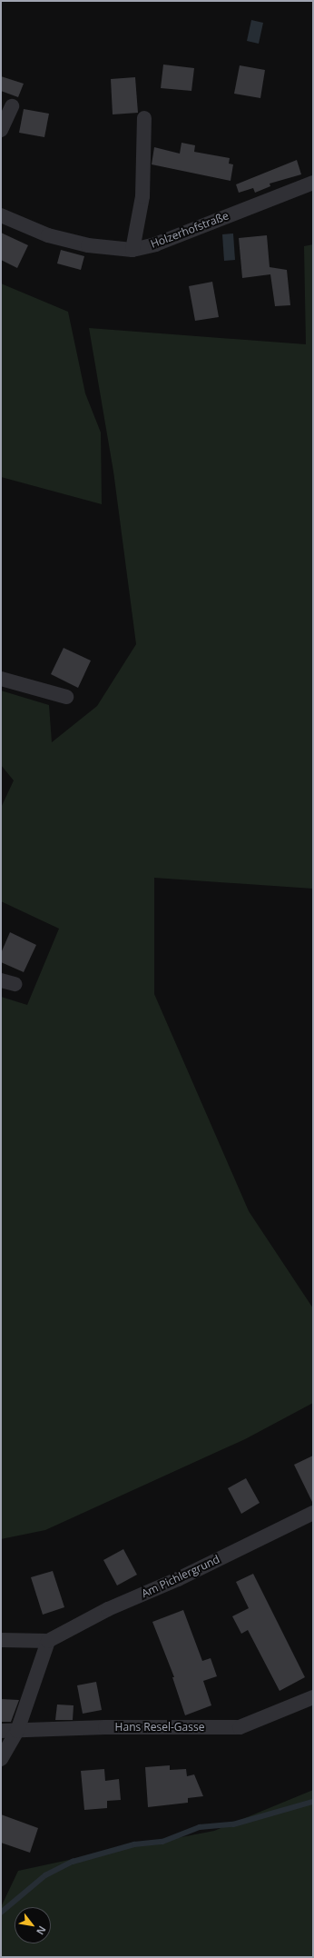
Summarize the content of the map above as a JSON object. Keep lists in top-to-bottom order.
{
  "streets": {
    "street": ["Holzerhofstraße", "Am Pichlergrund", "Hans Resel-Gasse"]
  },
  "north": "bottom right"
}
